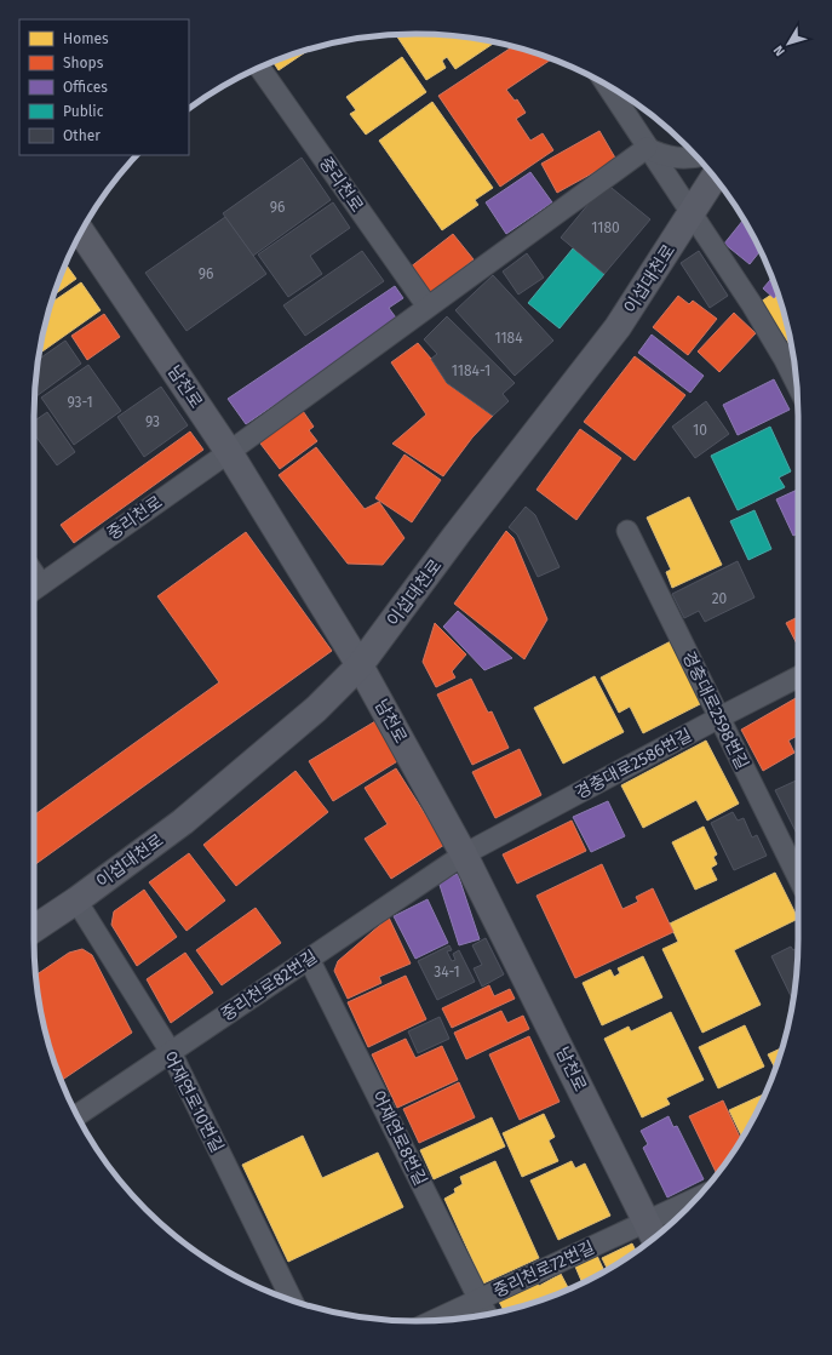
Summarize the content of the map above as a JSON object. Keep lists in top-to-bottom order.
{
  "streets": {
    "street": [
      "중리천로",
      "이섭대천로",
      "남천로",
      "경충대로2598번길",
      "경충대로2586번길",
      "중리천로82번길",
      "어재연로10번길",
      "어재연로8번길",
      "중리천로72번길"
    ]
  },
  "crossings": [
    ["중리천로", "남천로"],
    ["이섭대천로", "남천로"],
    ["이섭대천로", "어재연로10번길"],
    ["남천로", "경충대로2586번길"],
    ["남천로", "중리천로82번길"],
    ["남천로", "중리천로72번길"],
    ["경충대로2598번길", "경충대로2586번길"],
    ["경충대로2586번길", "중리천로82번길"],
    ["중리천로82번길", "어재연로10번길"],
    ["중리천로82번길", "어재연로8번길"],
    ["어재연로8번길", "중리천로72번길"]
  ],
  "house_numbers": [
    "96",
    "1180",
    "96",
    "1184",
    "1184-1",
    "93-1",
    "93",
    "10",
    "20",
    "34-1"
  ],
  "legend": [
    "Homes",
    "Shops",
    "Offices",
    "Public",
    "Other"
  ],
  "north": "bottom left"
}
